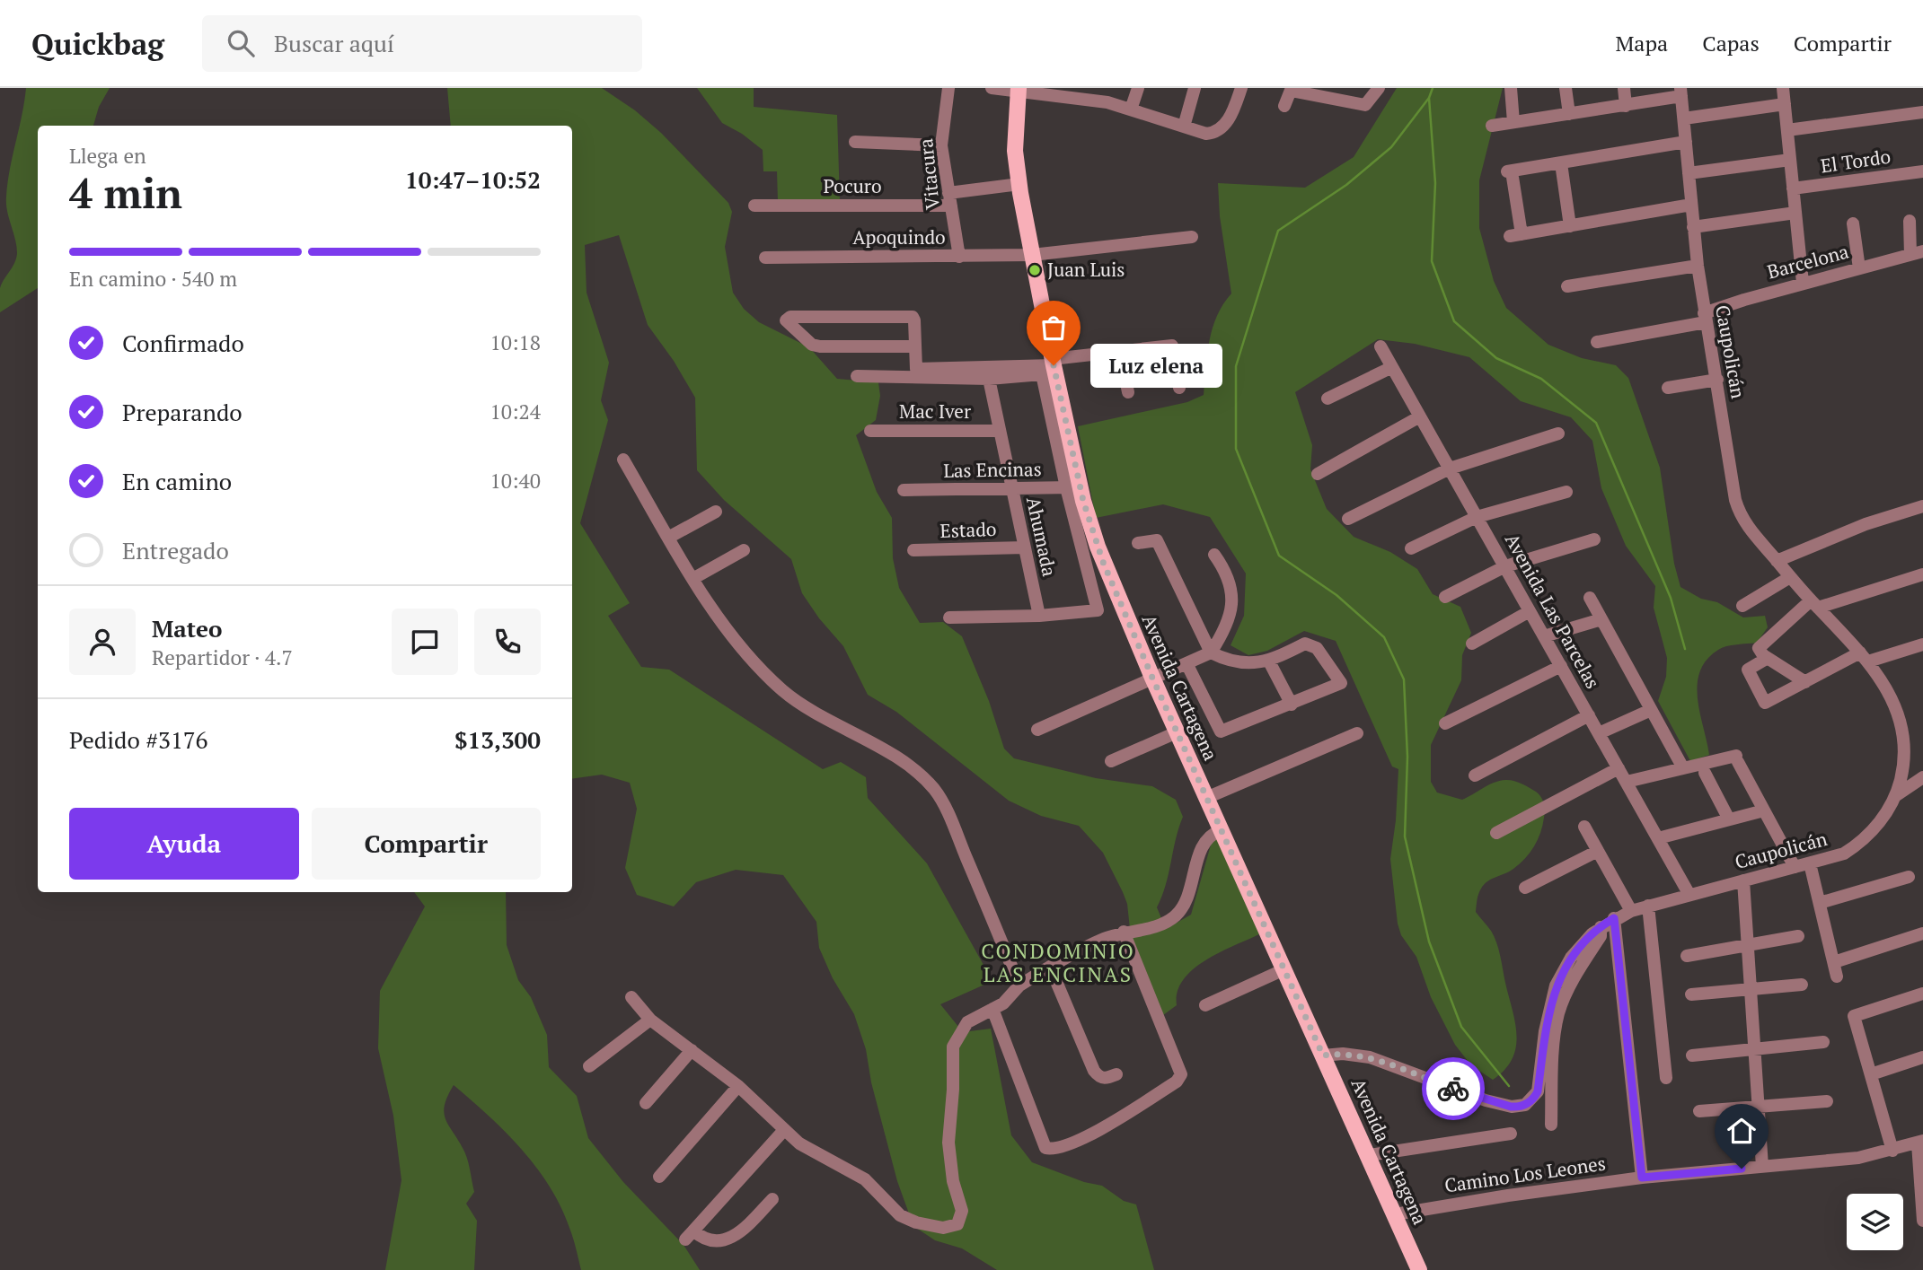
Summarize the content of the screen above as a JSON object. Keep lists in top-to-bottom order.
{
  "streets": {
    "main road": ["Avenida Cartagena"],
    "street": [
      "El Tordo",
      "Vitacura",
      "Pocuro",
      "Apoquindo",
      "Barcelona",
      "Caupolicán",
      "Mac Iver",
      "Las Encinas",
      "Estado",
      "Ahumada",
      "Avenida Las Parcelas",
      "Camino Los Leones"
    ]
  },
  "crossings": [
    ["Vitacura", "Pocuro"],
    ["Vitacura", "Apoquindo"],
    ["Pocuro", "Avenida Cartagena"],
    ["Apoquindo", "Avenida Cartagena"],
    ["Barcelona", "Caupolicán"],
    ["Caupolicán", "Avenida Las Parcelas"],
    ["Caupolicán", "Avenida Cartagena"],
    ["Mac Iver", "Ahumada"],
    ["Las Encinas", "Ahumada"],
    ["Las Encinas", "Avenida Cartagena"],
    ["Estado", "Ahumada"],
    ["Avenida Cartagena", "Camino Los Leones"]
  ],
  "districts": ["CONDOMINIO LAS ENCINAS"],
  "places": ["Juan Luis", "Luz elena"],
  "page": {
    "header": "Quickbag",
    "search": "Buscar aquí",
    "nav": ["Mapa", "Capas", "Compartir"],
    "heading": ["4 min", "Llega en", "10:47–10:52"],
    "panel": [
      "Mateo",
      "Repartidor · 4.7",
      "Pedido #3176",
      "$13,300"
    ],
    "bar": "En camino · 540 m",
    "list": [
      ["Confirmado", "10:18"],
      ["Preparando", "10:24"],
      ["En camino", "10:40"],
      "Entregado"
    ],
    "bubble": "Luz elena",
    "buttons": ["Ayuda", "Compartir"]
  }
}
